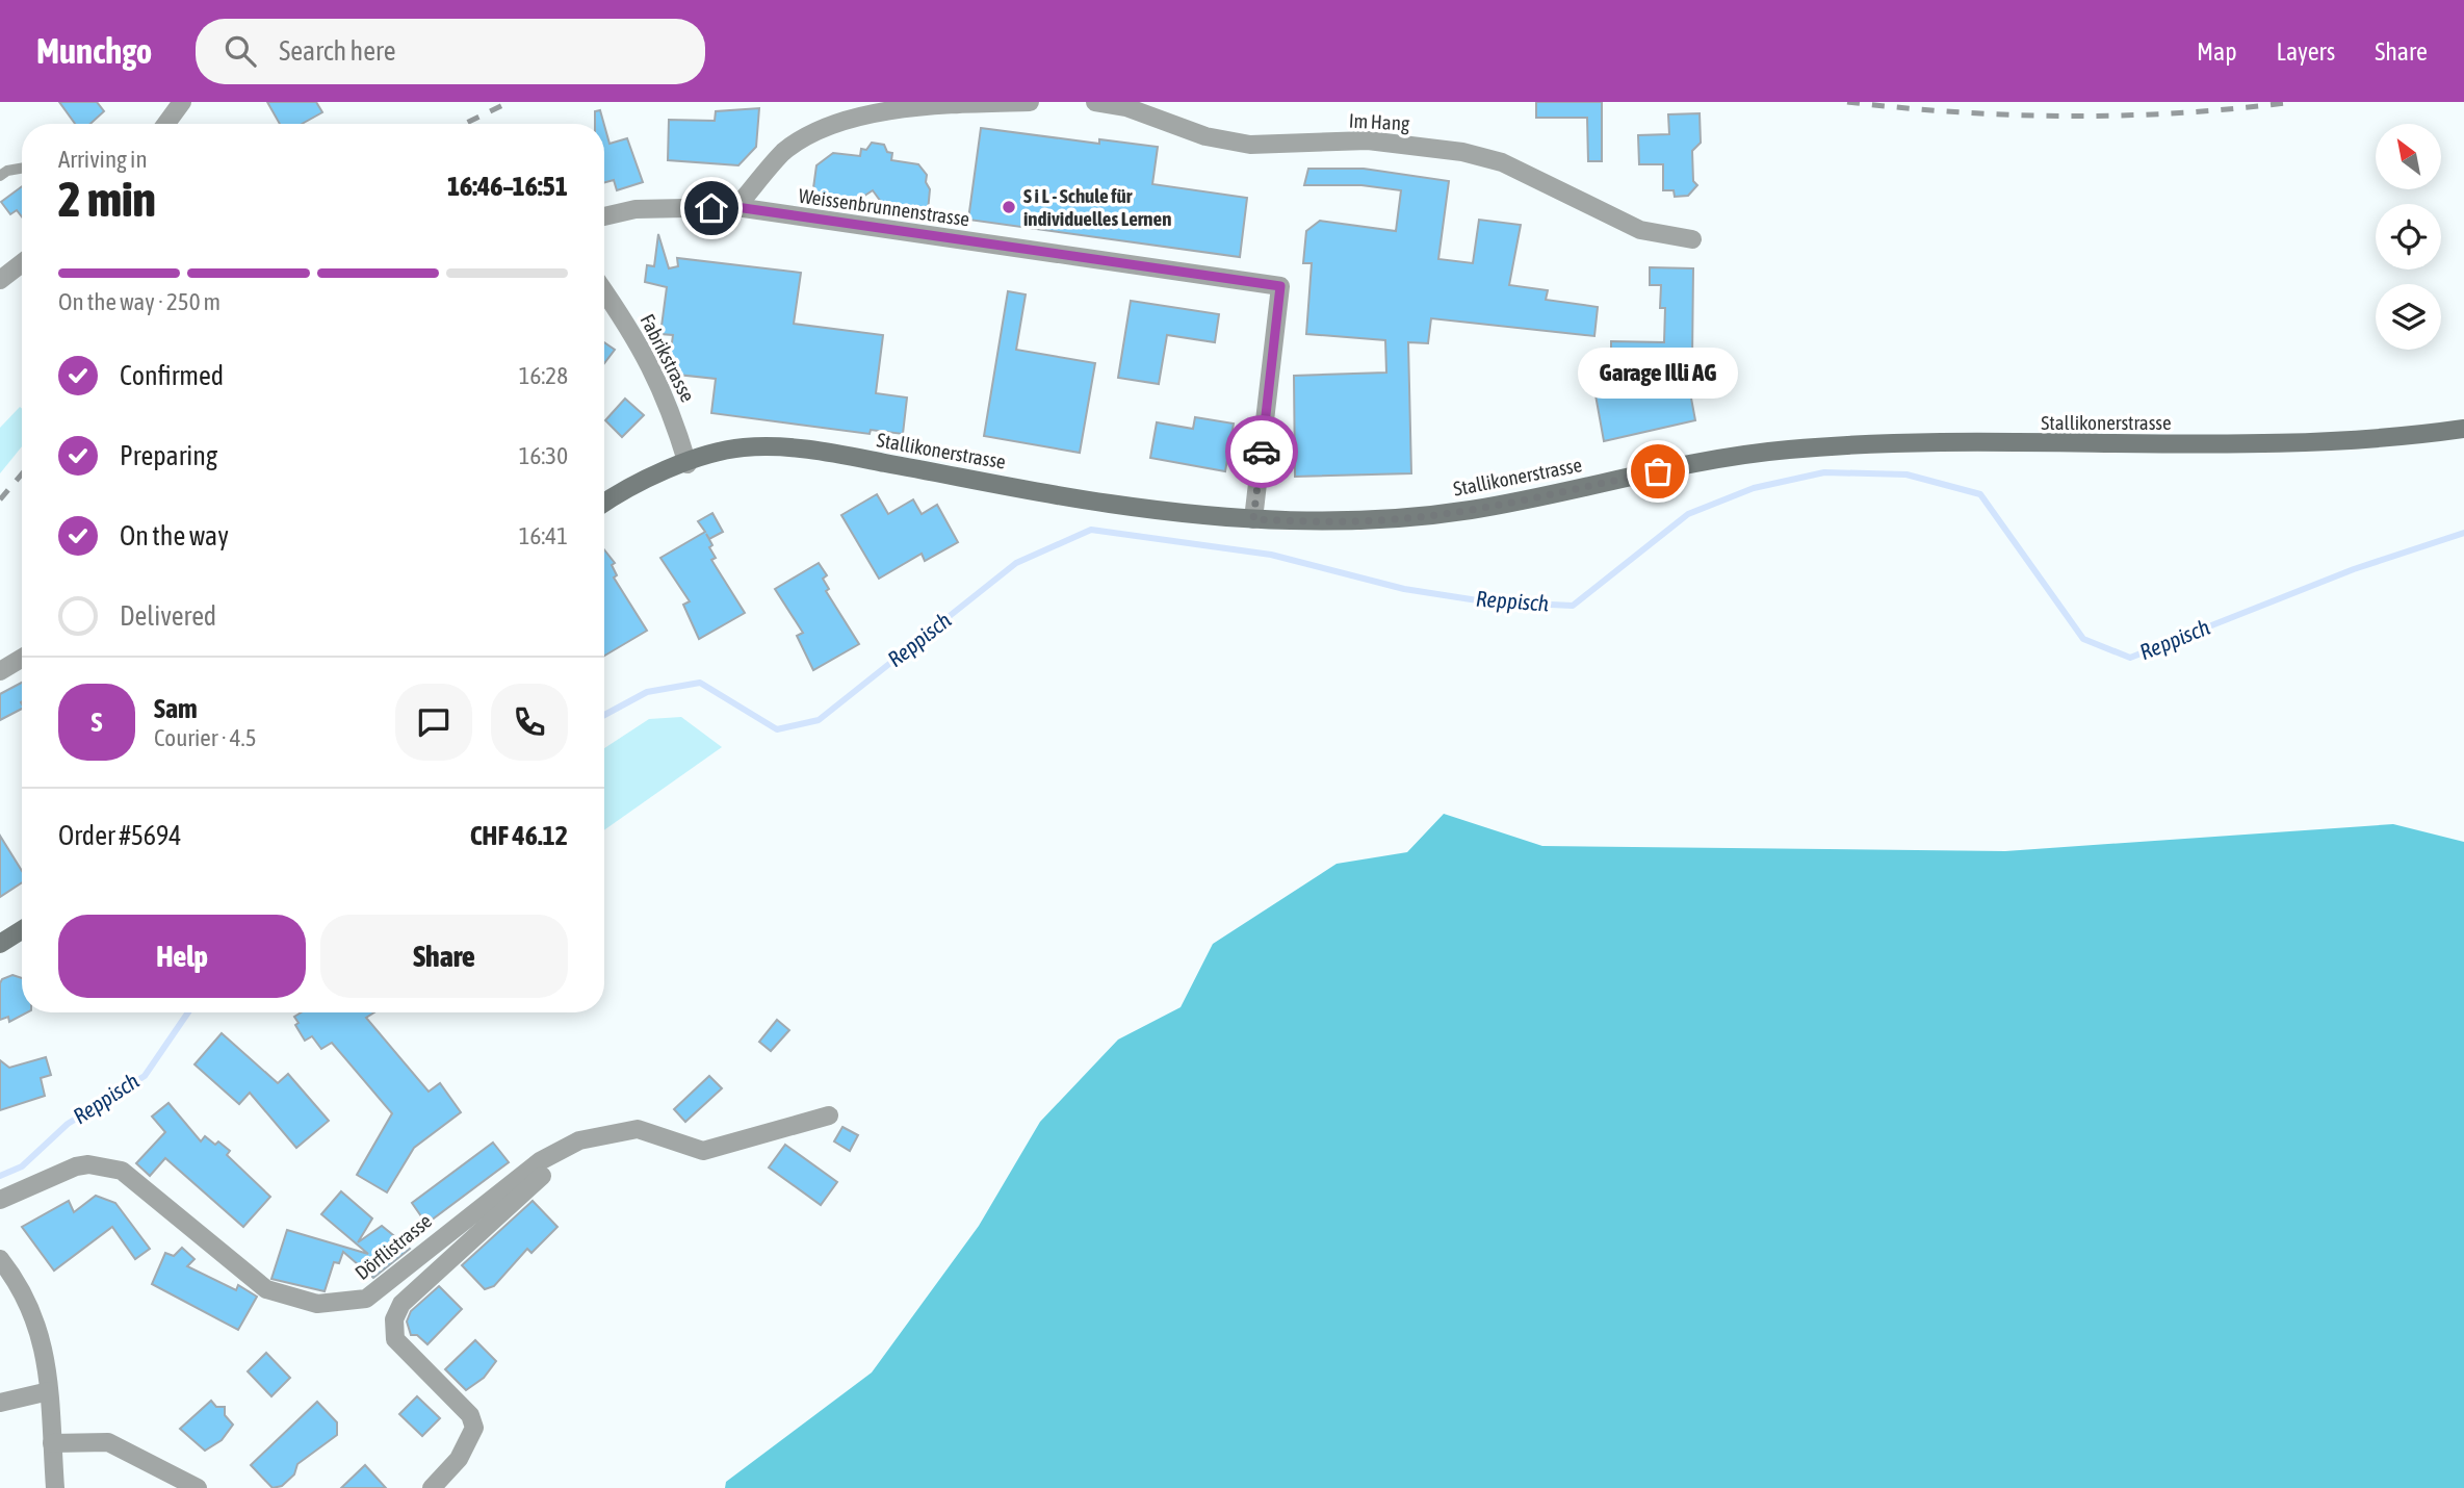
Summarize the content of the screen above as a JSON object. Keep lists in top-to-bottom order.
{
  "streets": {
    "street": [
      "Im Hang",
      "Weissenbrunnenstrasse",
      "Fabrikstrasse",
      "Stallikonerstrasse",
      "Dörflistrasse"
    ]
  },
  "crossings": [
    ["Weissenbrunnenstrasse", "Stallikonerstrasse"],
    ["Fabrikstrasse", "Stallikonerstrasse"]
  ],
  "water": ["Reppisch"],
  "places": ["S i L - Schule für individuelles Lernen", "Garage Illi AG"],
  "north": "top left",
  "page": {
    "header": "Munchgo",
    "search": "Search here",
    "nav": ["Map", "Layers", "Share"],
    "heading": ["2 min", "Arriving in", "16:46–16:51"],
    "panel": [
      "Sam",
      "Courier · 4.5",
      "Order #5694",
      "CHF 46.12"
    ],
    "bar": "On the way · 250 m",
    "list": [
      ["Confirmed", "16:28"],
      ["Preparing", "16:30"],
      ["On the way", "16:41"],
      "Delivered"
    ],
    "bubble": "Garage Illi AG",
    "round": "S",
    "buttons": ["Help", "Share"]
  }
}
